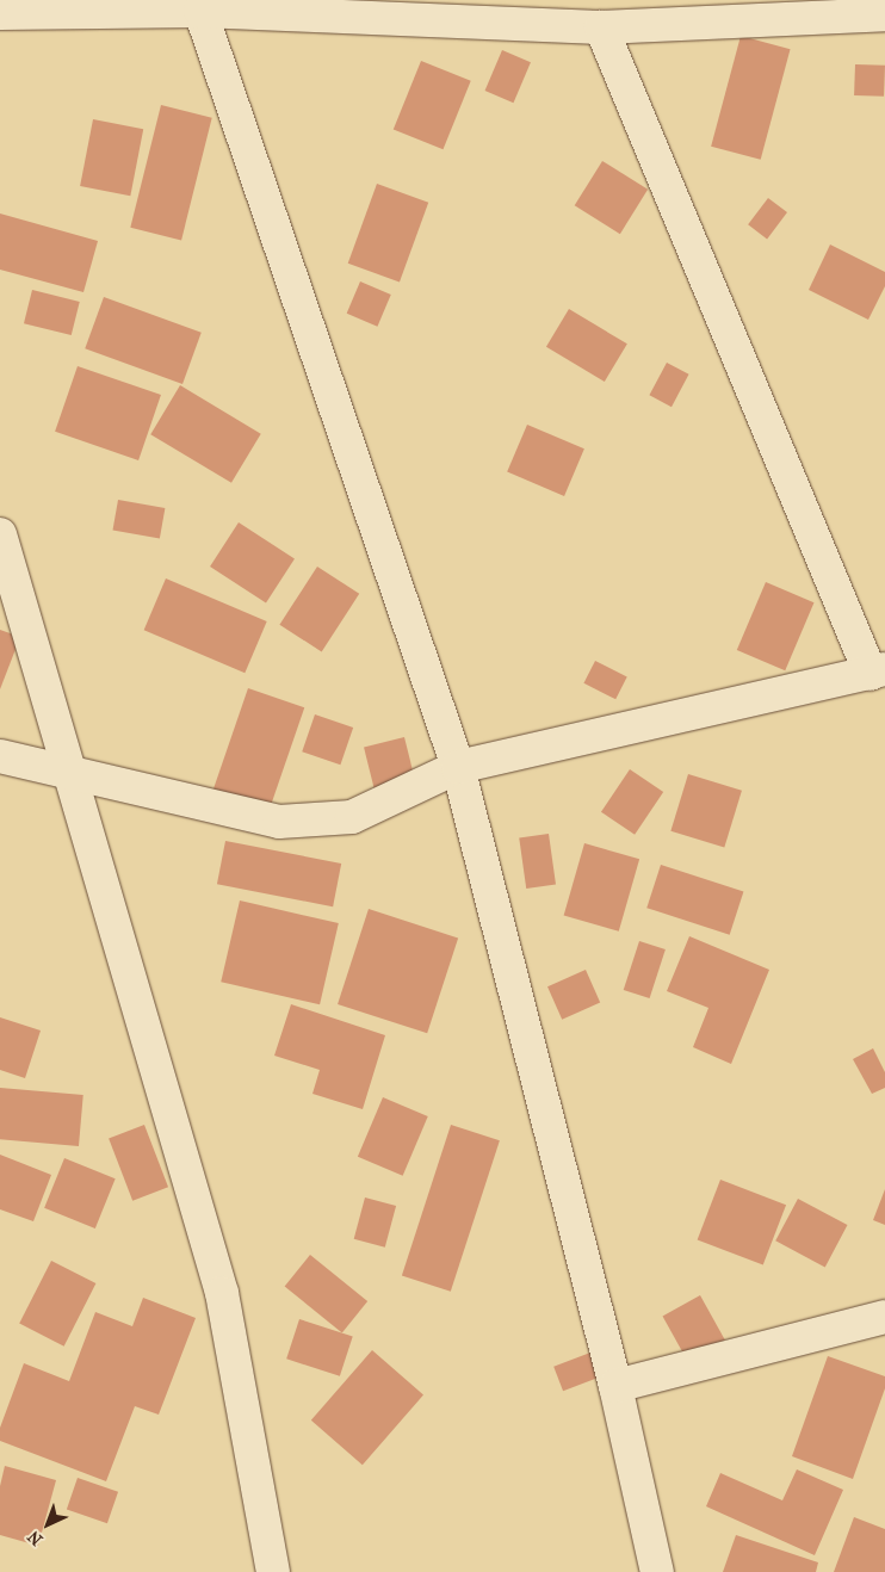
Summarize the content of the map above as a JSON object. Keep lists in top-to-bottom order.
{
  "north": "bottom left"
}
